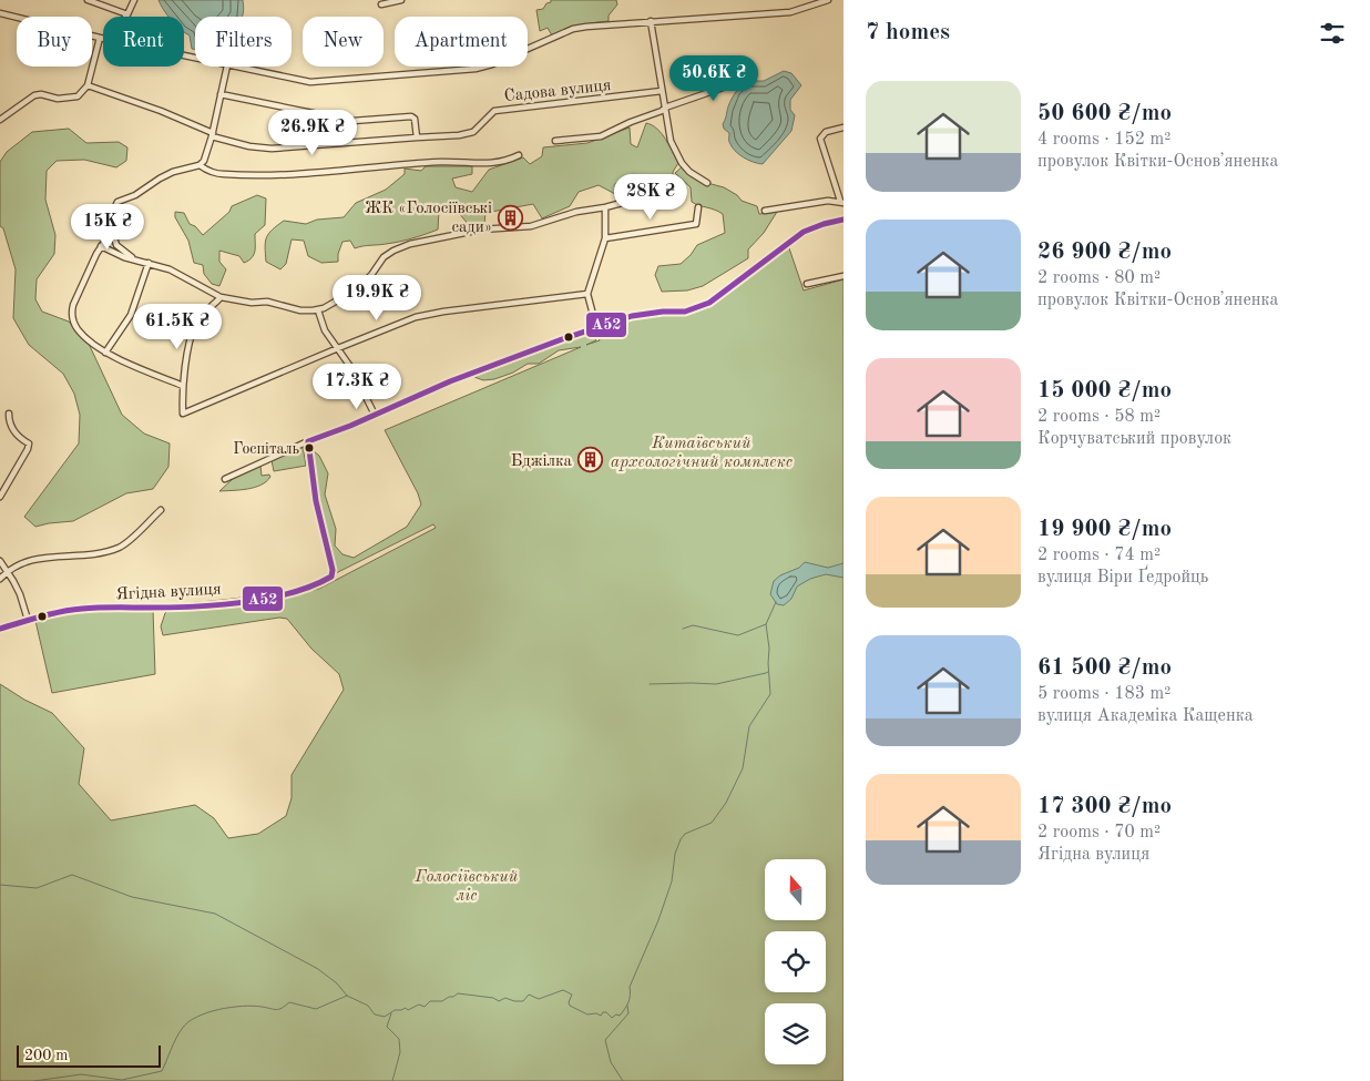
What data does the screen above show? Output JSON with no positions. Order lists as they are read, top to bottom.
{
  "streets": {
    "street": ["Садова вулиця", "Ягідна вулиця"]
  },
  "parks": ["Китаївський археологічний комплекс", "Голосіївський ліс"],
  "places": {
    "building": ["ЖК «Голосіївські сади»", "Бджілка"],
    "other": ["Госпіталь"]
  },
  "lines": ["transit line А52"],
  "scale_bar": "200 m",
  "north": "top",
  "page": {
    "heading": "7 homes",
    "chip": [
      "Buy",
      "Rent",
      "Filters",
      "New",
      "Apartment"
    ],
    "price": [
      "50.6K ₴",
      "26.9K ₴",
      "28K ₴",
      "15K ₴",
      "19.9K ₴",
      "61.5K ₴",
      "17.3K ₴"
    ],
    "list": [
      {
        "name": "50 600 ₴/mo",
        "note": "4 rooms · 152 m² · провулок Квітки-Основʼяненка"
      },
      {
        "name": "26 900 ₴/mo",
        "note": "2 rooms · 80 m² · провулок Квітки-Основʼяненка"
      },
      {
        "name": "15 000 ₴/mo",
        "note": "2 rooms · 58 m² · Корчуватський провулок"
      },
      {
        "name": "19 900 ₴/mo",
        "note": "2 rooms · 74 m² · вулиця Віри Ґедройць"
      },
      {
        "name": "61 500 ₴/mo",
        "note": "5 rooms · 183 m² · вулиця Академіка Кащенка"
      },
      {
        "name": "17 300 ₴/mo",
        "note": "2 rooms · 70 m² · Ягідна вулиця"
      }
    ],
    "scale": "200 m"
  }
}
